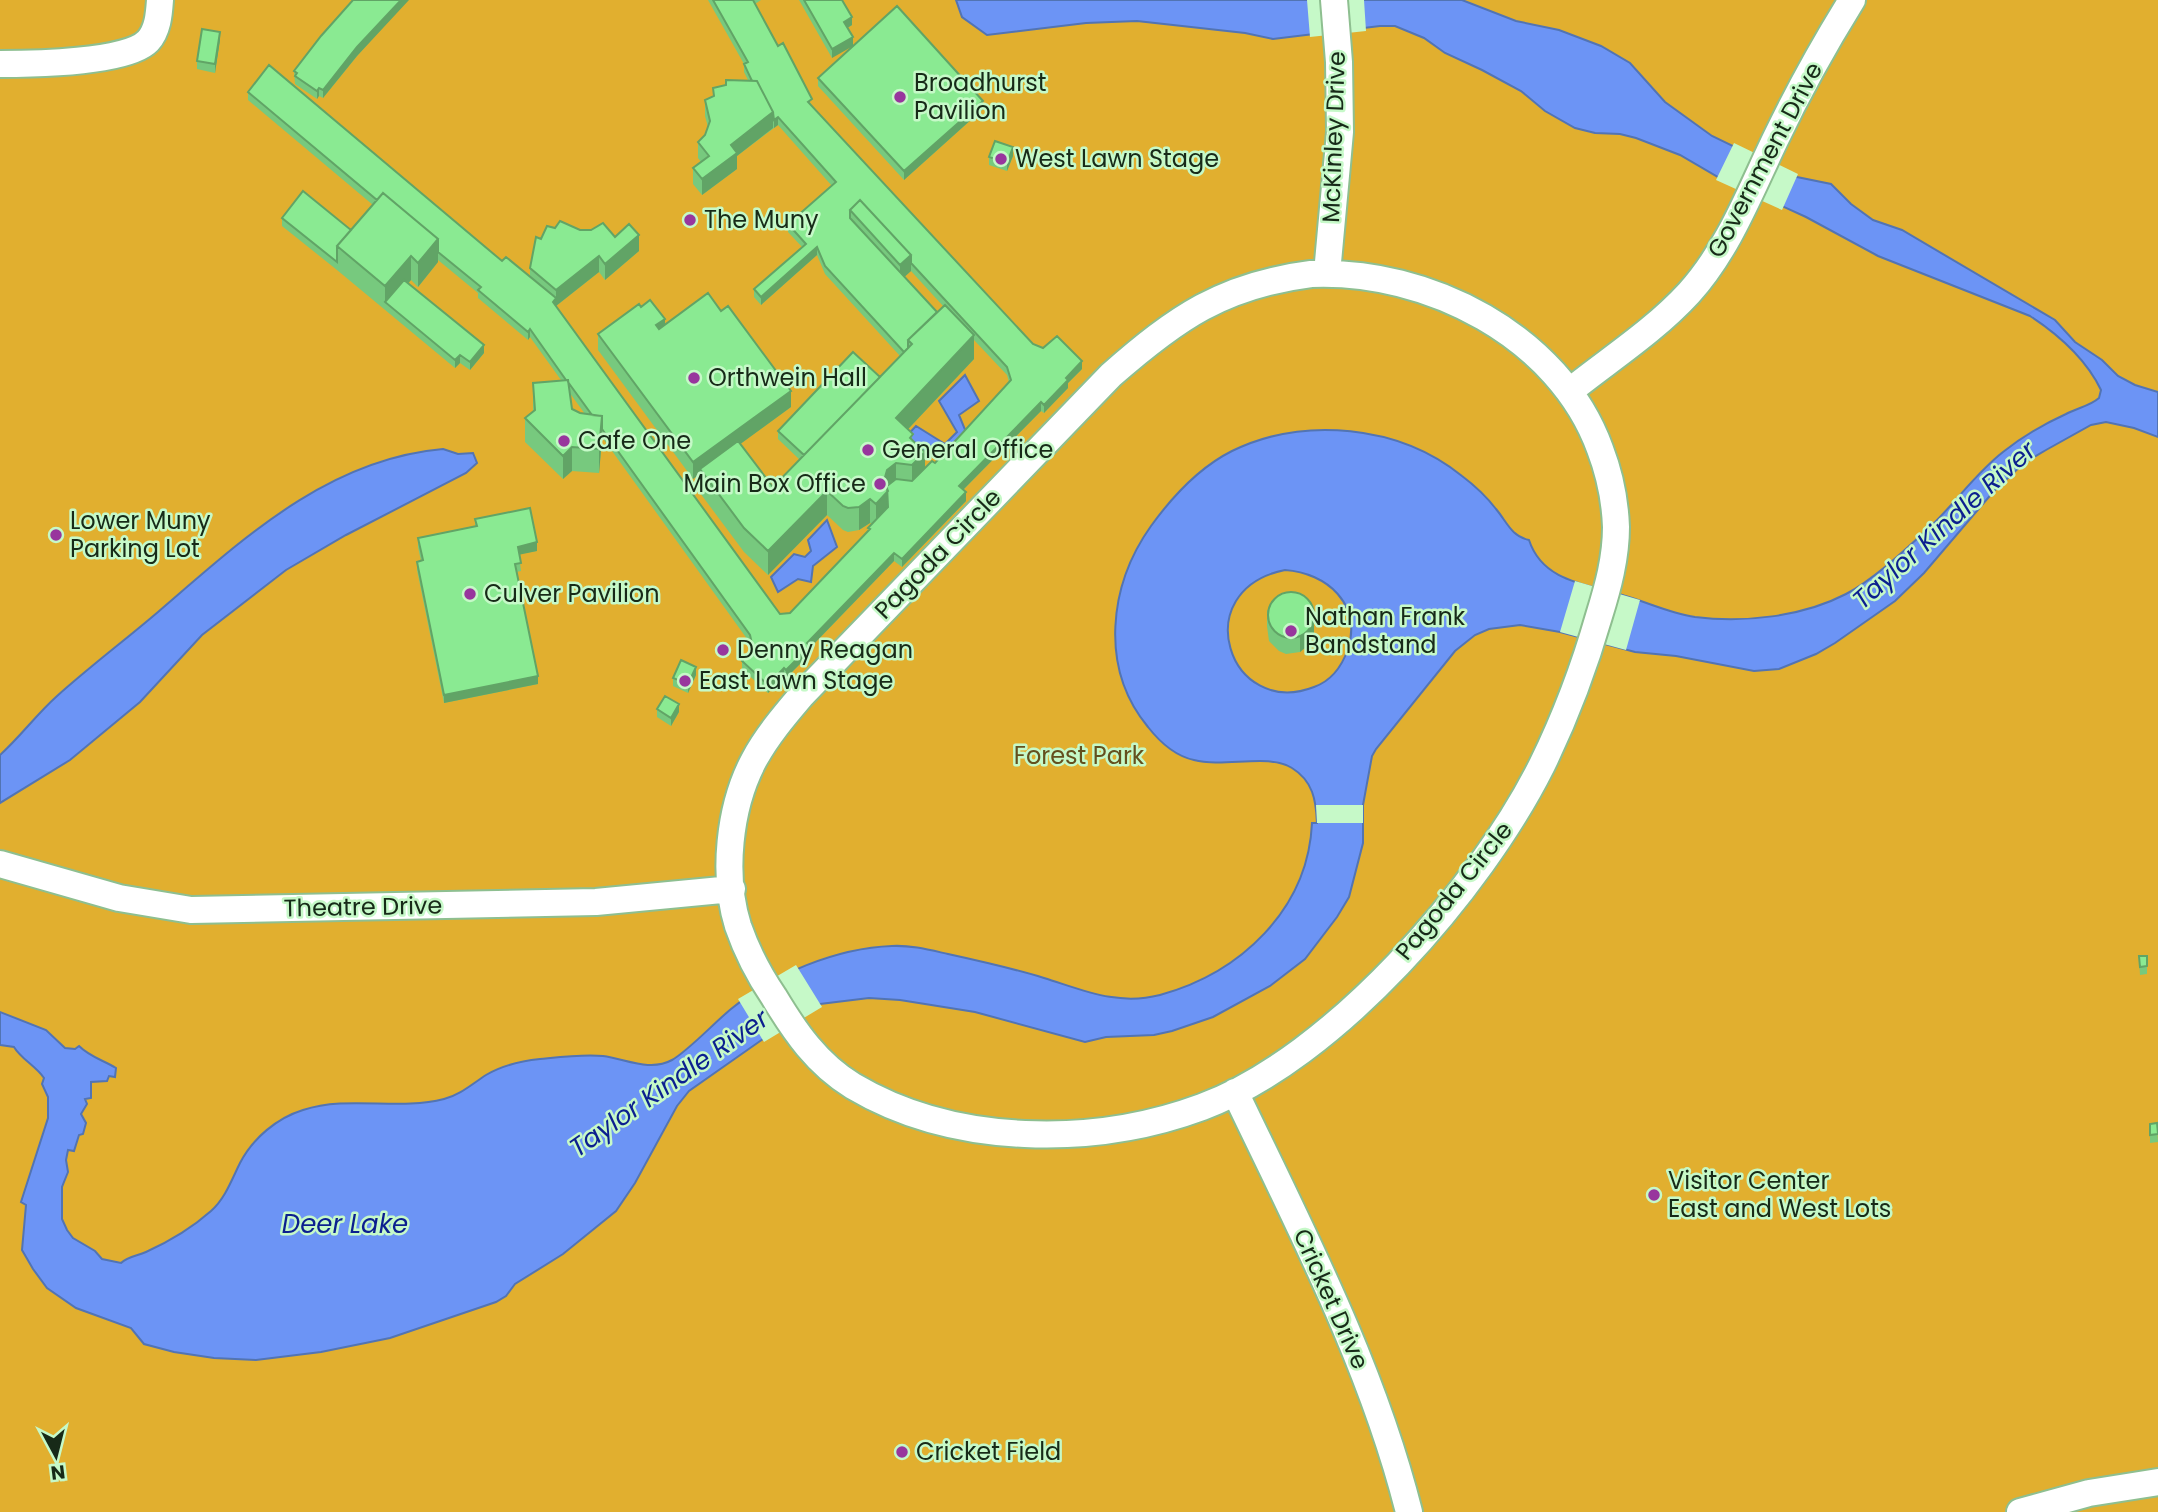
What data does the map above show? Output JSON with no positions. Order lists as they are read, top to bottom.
{
  "streets": {
    "street": [
      "McKinley Drive",
      "Government Drive",
      "Pagoda Circle",
      "Theatre Drive",
      "Cricket Drive"
    ]
  },
  "crossings": [
    ["McKinley Drive", "Pagoda Circle"],
    ["Government Drive", "Pagoda Circle"],
    ["Pagoda Circle", "Theatre Drive"],
    ["Pagoda Circle", "Cricket Drive"]
  ],
  "water": ["Taylor Kindle River", "Deer Lake"],
  "parks": ["Forest Park"],
  "places": [
    "Broadhurst Pavilion",
    "West Lawn Stage",
    "The Muny",
    "Orthwein Hall",
    "Cafe One",
    "General Office",
    "Main Box Office",
    "Lower Muny Parking Lot",
    "Culver Pavilion",
    "Nathan Frank Bandstand",
    "Denny Reagan",
    "East Lawn Stage",
    "Visitor Center East and West Lots",
    "Cricket Field"
  ],
  "north": "bottom"
}
